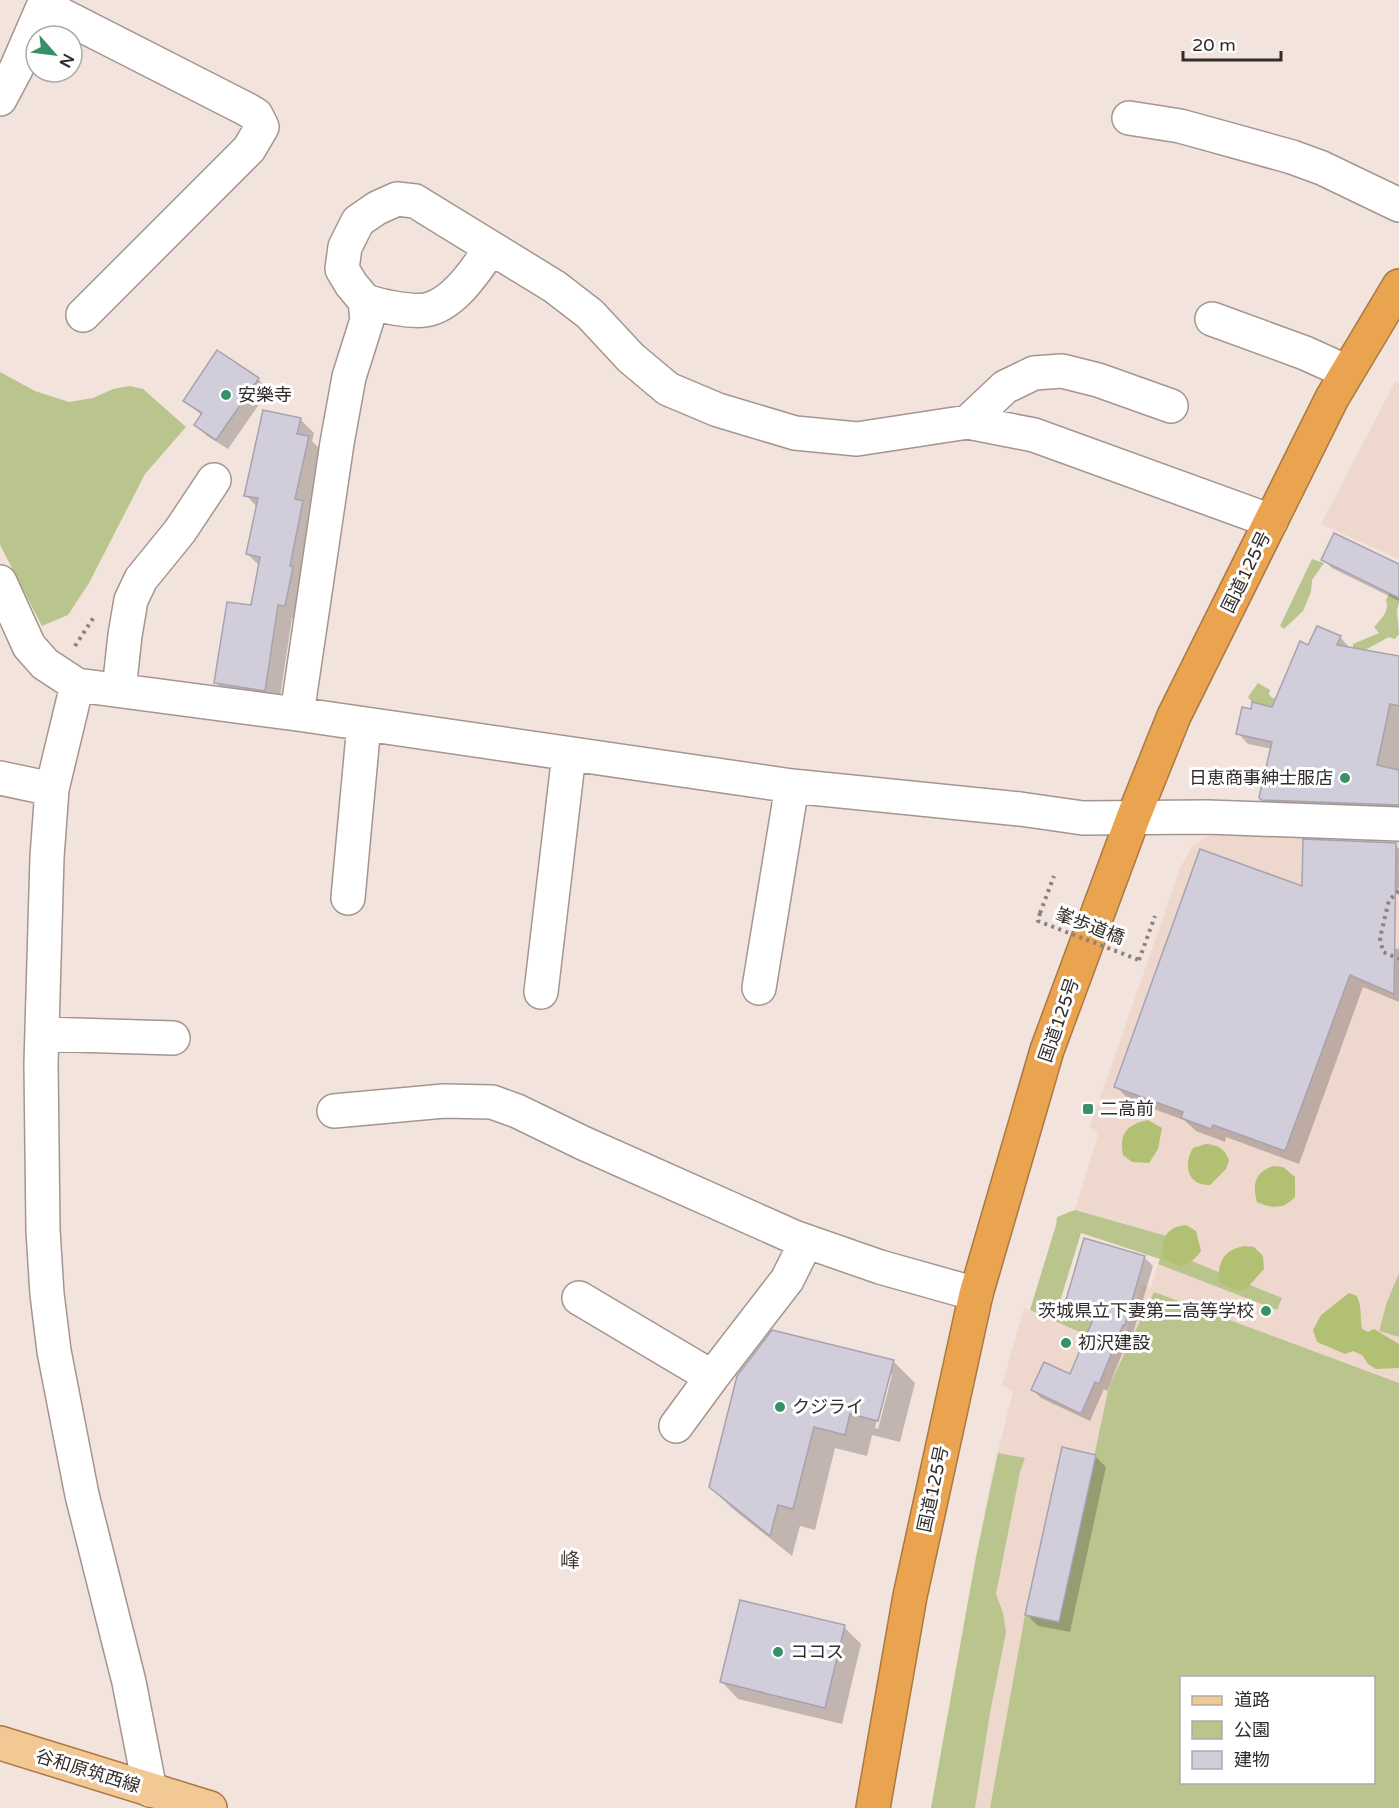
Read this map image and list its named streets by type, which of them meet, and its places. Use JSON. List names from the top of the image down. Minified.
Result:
{"streets":{"highway":["国道125号"],"main road":["谷和原筑西線"],"path":["峯歩道橋"]},"districts":["峰"],"places":{"other":["安樂寺","日恵商事紳士服店","茨城県立下妻第二高等学校","初沢建設","クジライ","ココス"],"transit":["二高前"]},"legend":["道路","公園","建物"],"scale_bar":"20 m","north":"bottom right"}
